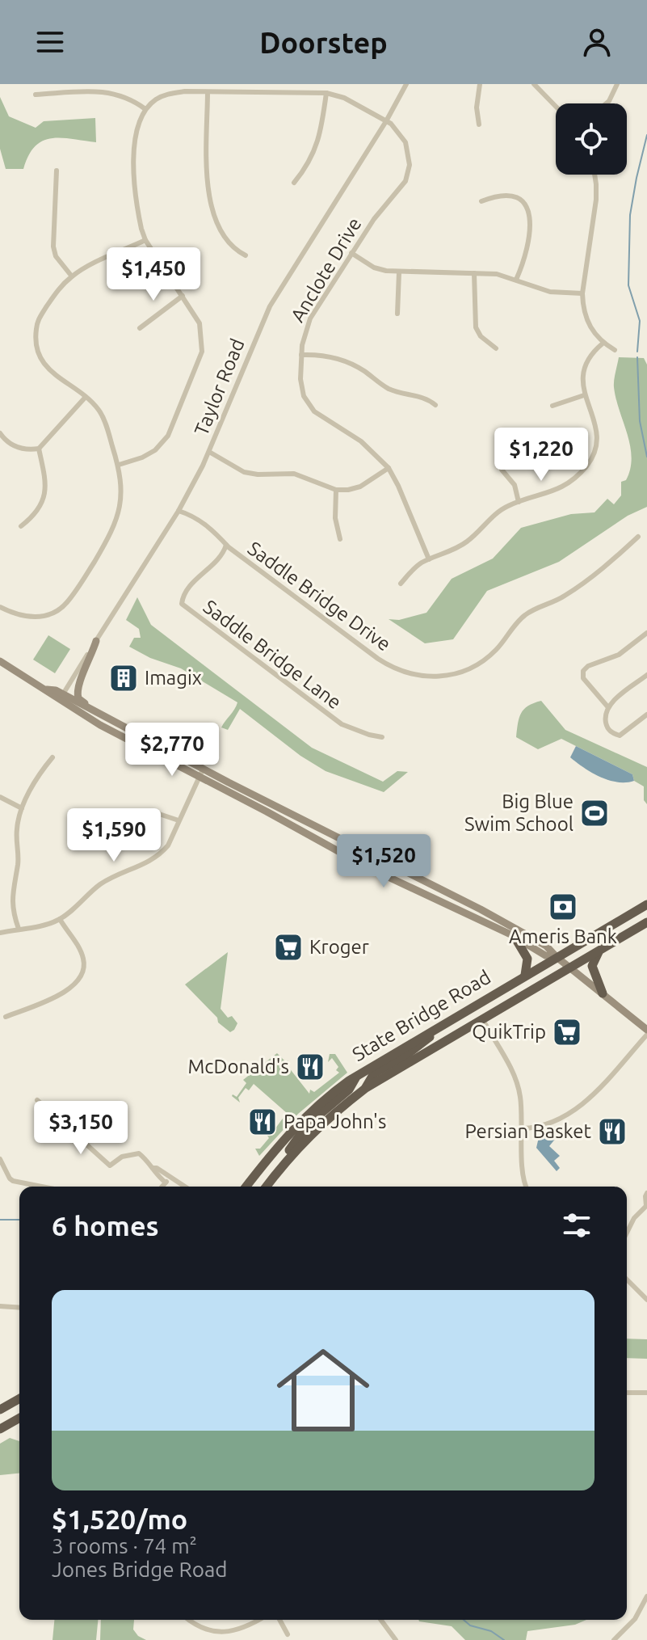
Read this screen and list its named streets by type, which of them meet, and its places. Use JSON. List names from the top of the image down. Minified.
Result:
{"streets":{"highway":["State Bridge Road"],"street":["Anclote Drive","Taylor Road","Saddle Bridge Drive","Saddle Bridge Lane"]},"crossings":[["Anclote Drive","Taylor Road"],["Taylor Road","Saddle Bridge Drive"],["Saddle Bridge Drive","Saddle Bridge Lane"]],"places":{"building":["Imagix"],"sports":["Big Blue Swim School"],"bank":["Ameris Bank"],"supermarket":["Kroger","QuikTrip"],"restaurant":["McDonald's","Papa John's","Persian Basket"]},"page":{"header":"Doorstep","price":["$1,450","$1,220","$2,770","$1,590","$1,520","$3,150"],"heading":"6 homes","list":[{"name":"$1,520/mo","note":"3 rooms · 74 m² · Jones Bridge Road"}]}}
